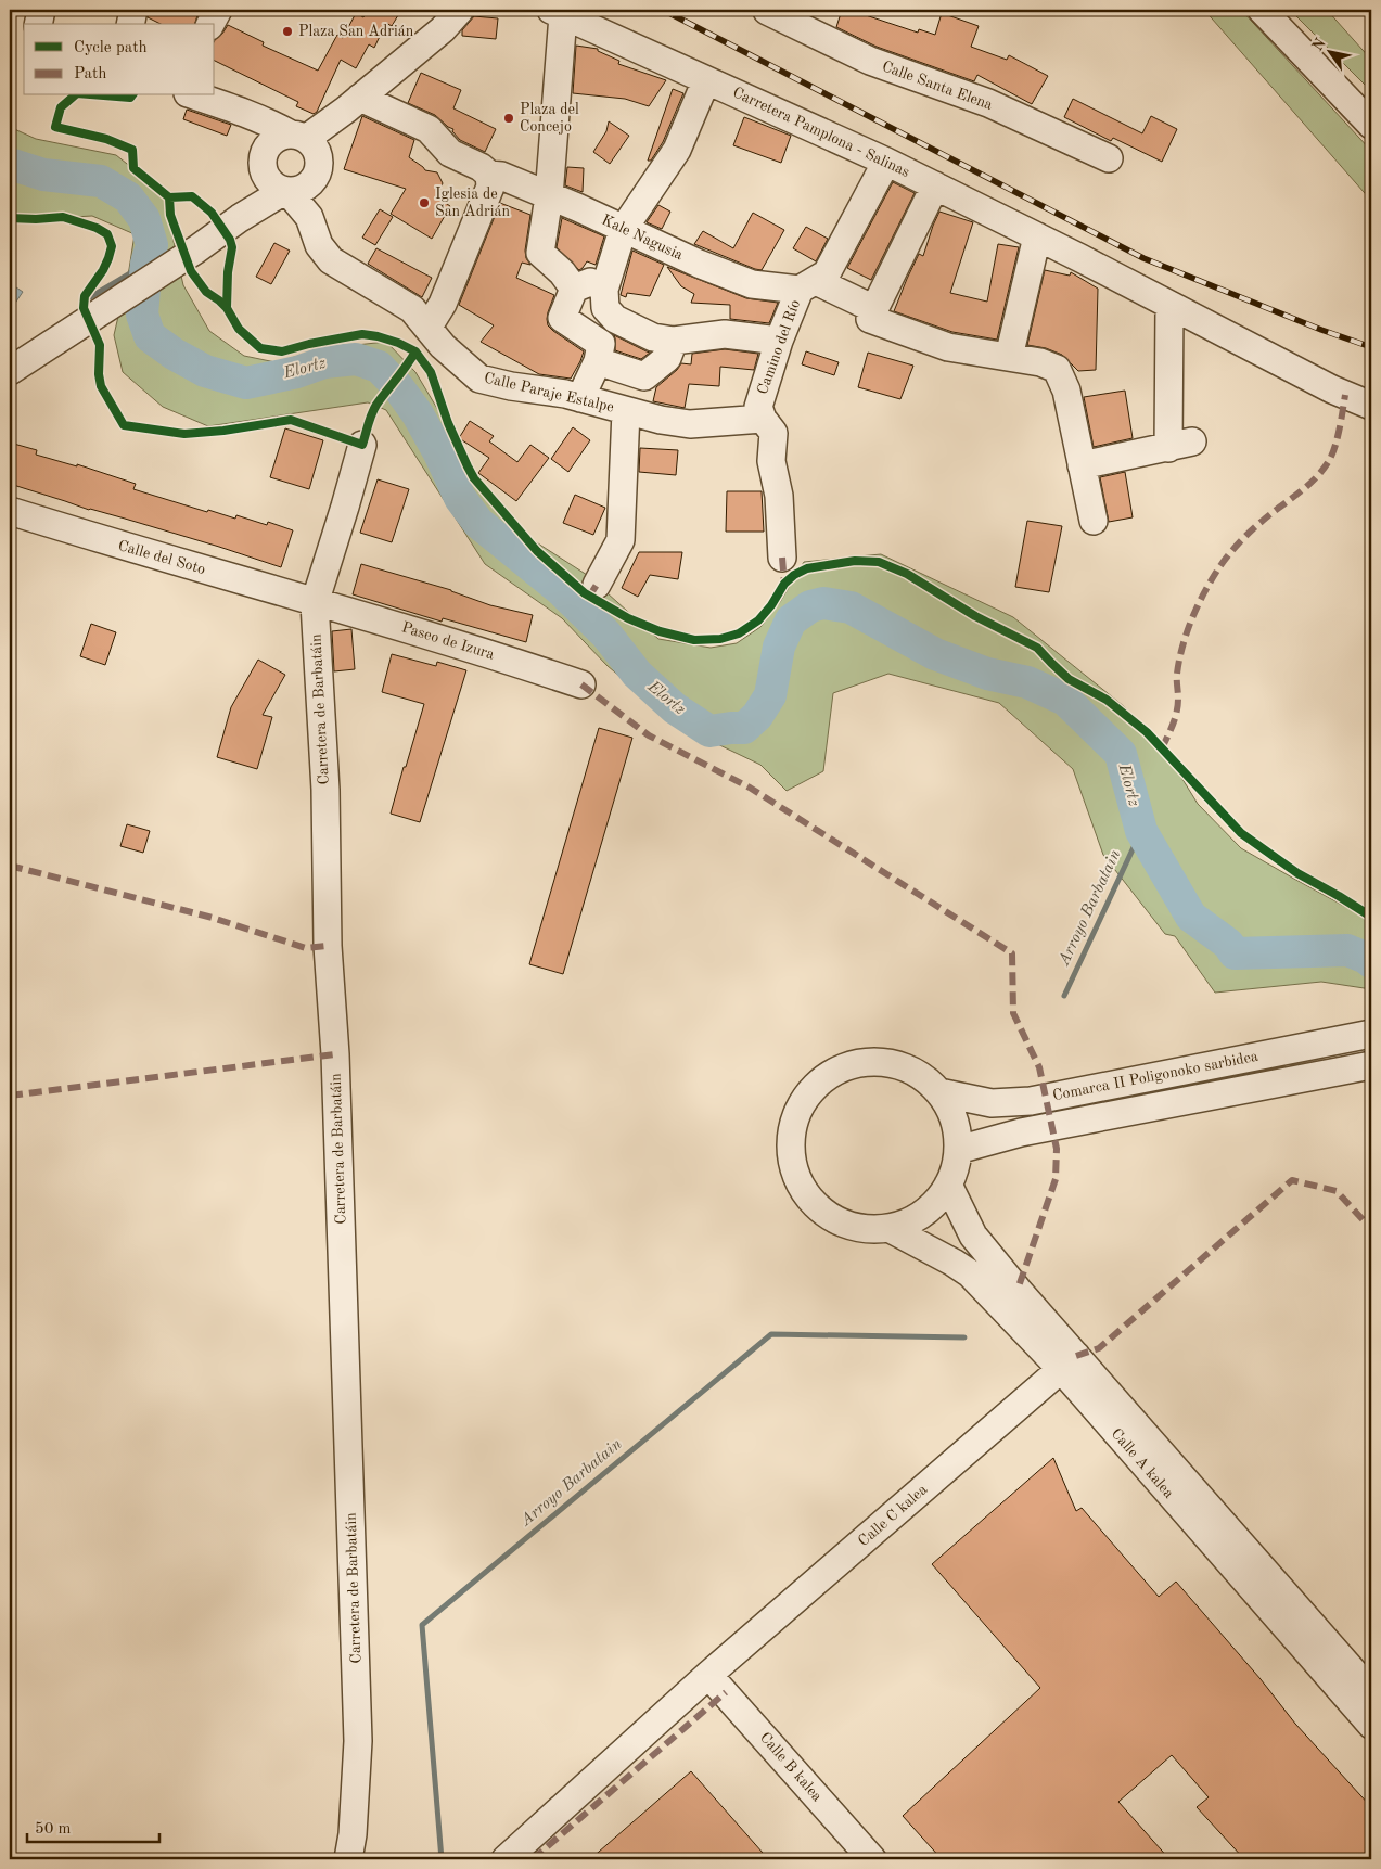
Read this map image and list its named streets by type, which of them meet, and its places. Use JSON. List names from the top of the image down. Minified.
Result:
{"streets":{"street":["Calle Santa Elena","Carretera Pamplona - Salinas","Kale Nagusia","Camino del Río","Calle Paraje Estalpe","Calle del Soto","Paseo de Izura","Carretera de Barbatáin","Comarca II Poligonoko sarbidea","Calle A kalea","Calle C kalea","Calle B kalea"]},"crossings":[["Carretera Pamplona - Salinas","Camino del Río"],["Kale Nagusia","Camino del Río"],["Camino del Río","Calle Paraje Estalpe"],["Calle del Soto","Paseo de Izura"],["Calle del Soto","Carretera de Barbatáin"],["Paseo de Izura","Carretera de Barbatáin"],["Comarca II Poligonoko sarbidea","Calle A kalea"],["Calle A kalea","Calle C kalea"],["Calle C kalea","Calle B kalea"]],"water":["Elortz","Arroyo Barbatain"],"places":["Plaza San Adrián","Plaza del Concejo","Iglesia de San Adrián"],"legend":["Cycle path","Path"],"scale_bar":"50 m","north":"top left"}
